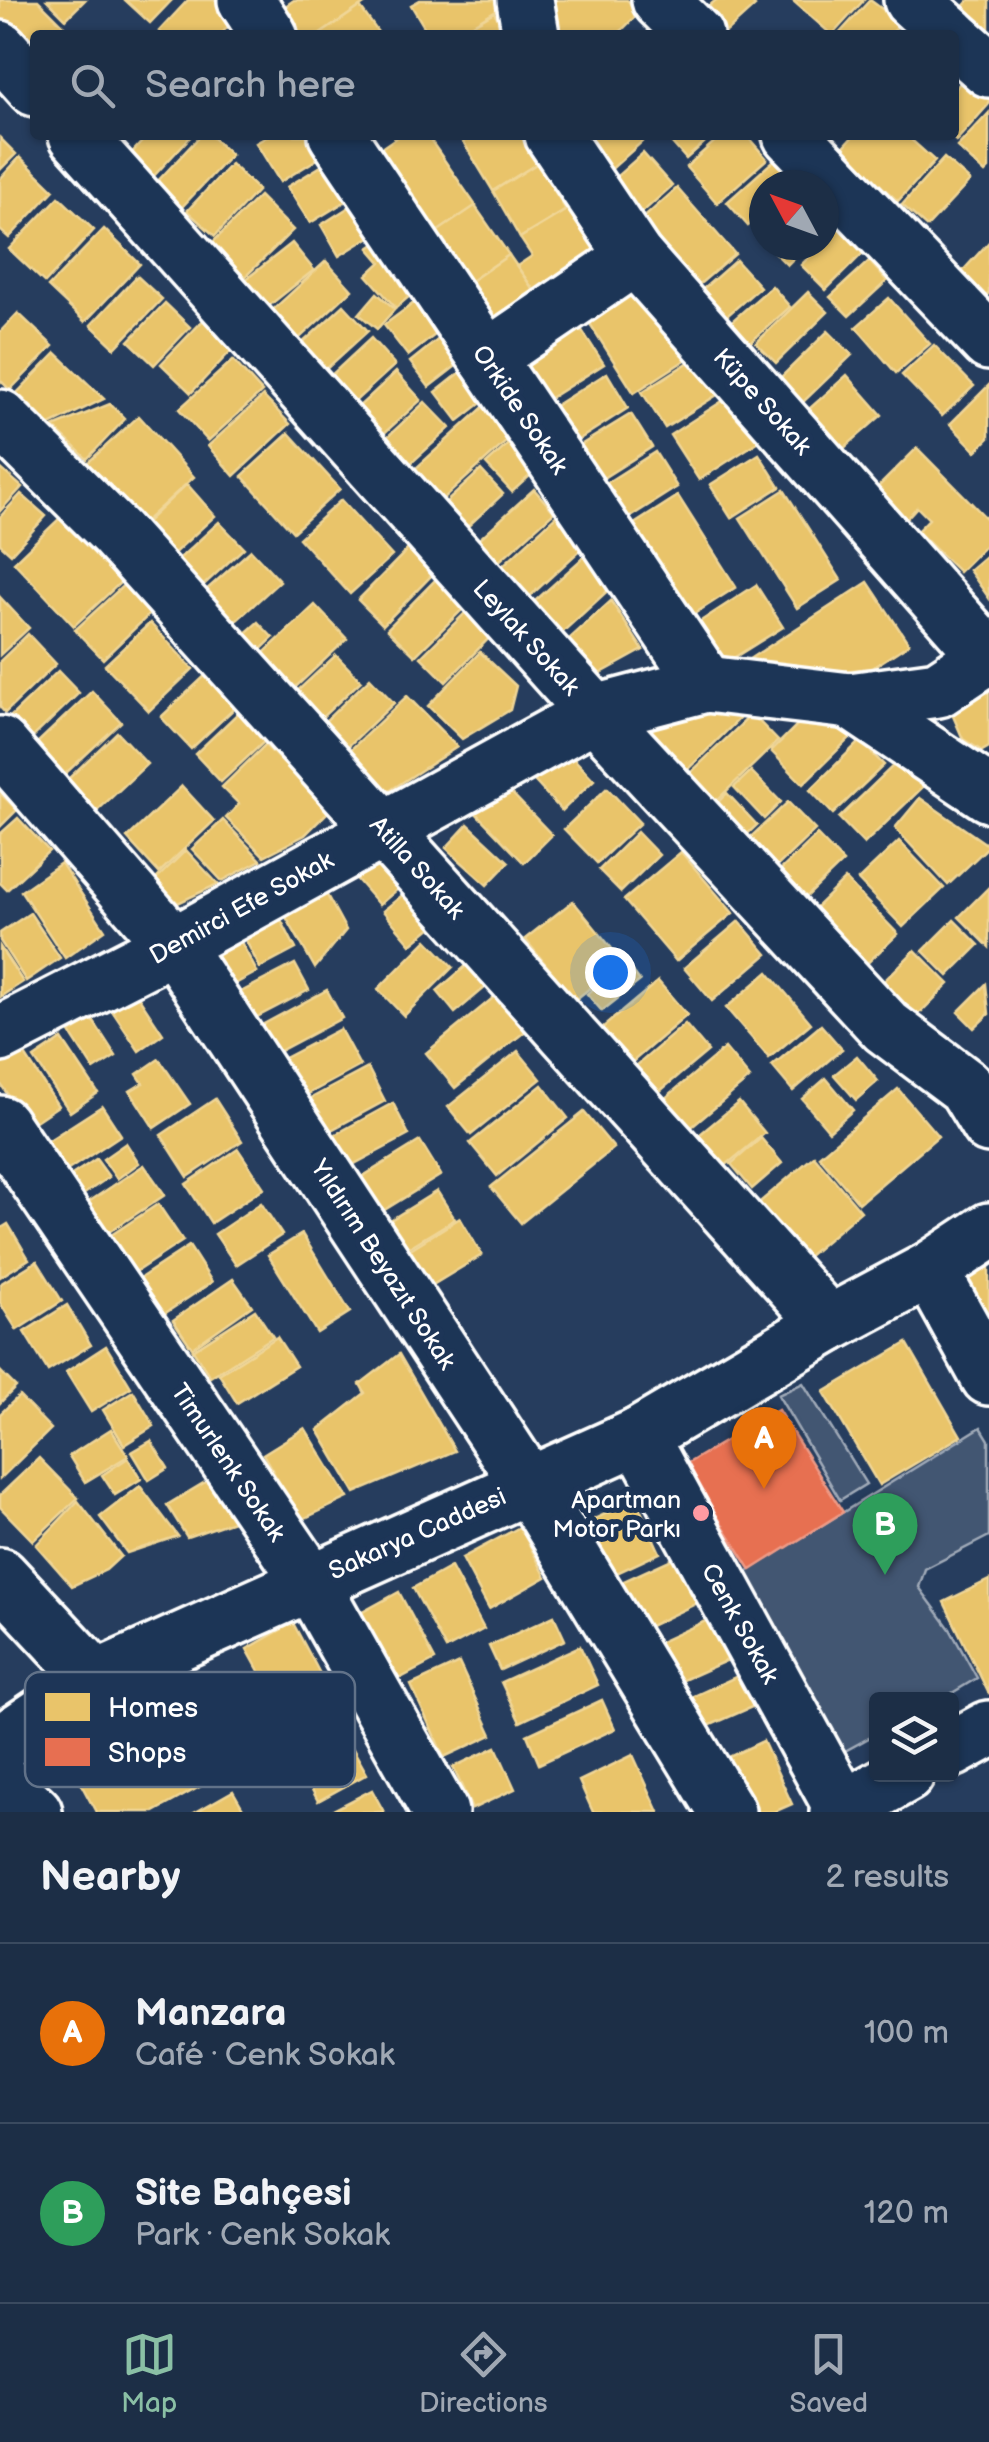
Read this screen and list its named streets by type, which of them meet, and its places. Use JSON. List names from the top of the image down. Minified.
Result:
{"streets":{"street":["Küpe Sokak","Orkide Sokak","Leylak Sokak","Atilla Sokak","Demirci Efe Sokak","Yıldırım Beyazıt Sokak","Timurlenk Sokak","Sakarya Caddesi","Cenk Sokak"]},"crossings":[["Küpe Sokak","Demirci Efe Sokak"],["Orkide Sokak","Demirci Efe Sokak"],["Leylak Sokak","Demirci Efe Sokak"],["Atilla Sokak","Demirci Efe Sokak"],["Atilla Sokak","Sakarya Caddesi"],["Demirci Efe Sokak","Yıldırım Beyazıt Sokak"],["Yıldırım Beyazıt Sokak","Sakarya Caddesi"],["Timurlenk Sokak","Sakarya Caddesi"],["Sakarya Caddesi","Cenk Sokak"]],"places":["Apartman Motor Parkı"],"legend":["Homes","Shops"],"north":"top left","page":{"search":"Search here","pins":["A","B"],"heading":["Nearby","2 results"],"list":[{"mark":"A","name":"Manzara","note":"Café · Cenk Sokak","value":"100 m"},{"mark":"B","name":"Site Bahçesi","note":"Park · Cenk Sokak","value":"120 m"}],"nav":["Map","Directions","Saved"]}}
